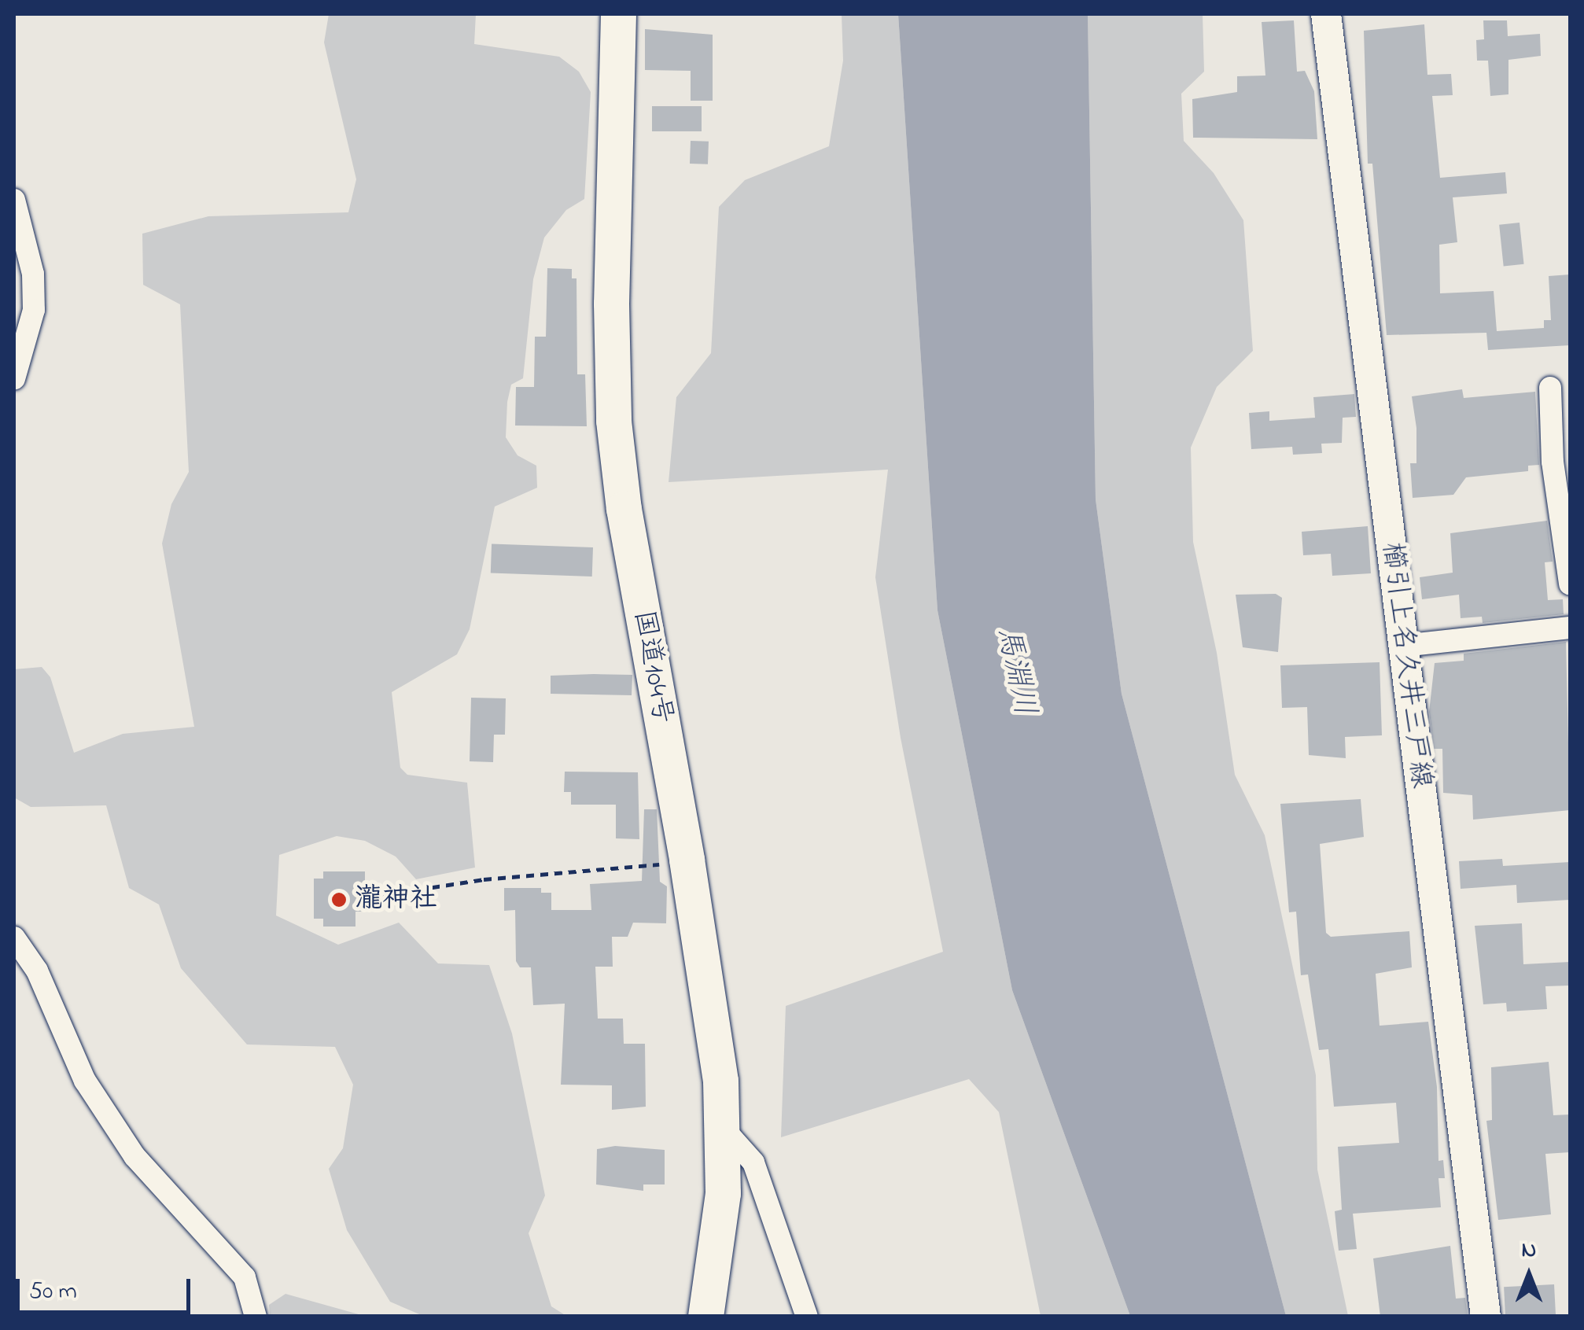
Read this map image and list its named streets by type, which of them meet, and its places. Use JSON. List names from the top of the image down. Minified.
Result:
{"streets":{"highway":["国道104号"],"main road":["櫛引上名久井三戸線"]},"water":["馬淵川"],"places":["瀧神社"],"scale_bar":"50 m","north":"top"}
